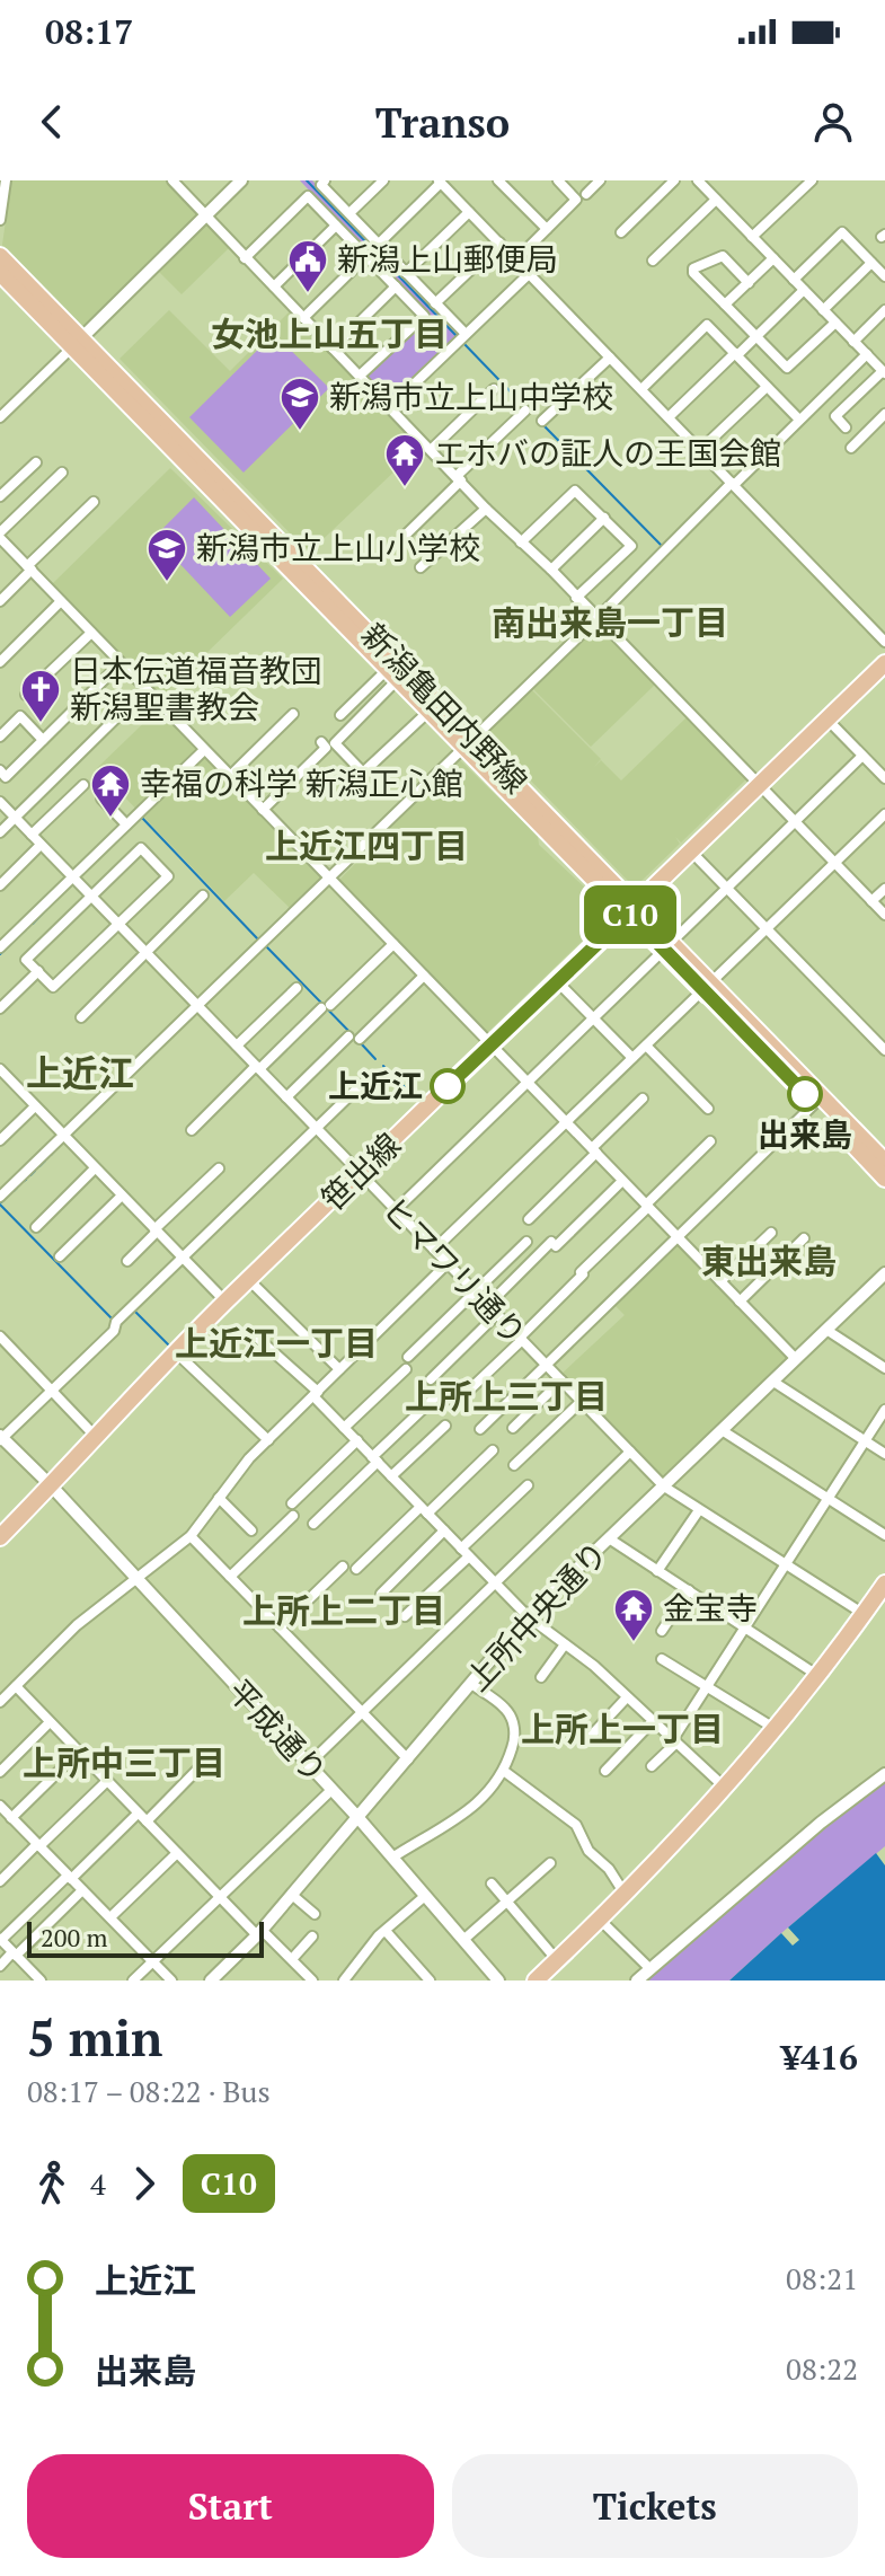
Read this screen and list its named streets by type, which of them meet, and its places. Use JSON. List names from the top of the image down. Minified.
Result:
{"streets":{"main road":["新潟亀田内野線","笹出線"],"street":["ヒマワリ通り","上所中央通り","平成通り"]},"crossings":[["新潟亀田内野線","笹出線"],["笹出線","ヒマワリ通り"],["笹出線","平成通り"],["ヒマワリ通り","上所中央通り"],["上所中央通り","平成通り"]],"districts":["女池上山五丁目","南出来島一丁目","上近江四丁目","上近江","東出来島","上近江一丁目","上所上三丁目","上所上二丁目","上所上一丁目","上所中三丁目"],"places":{"public building":["新潟上山郵便局"],"school or university":["新潟市立上山中学校","新潟市立上山小学校"],"temple":["エホバの証人の王国会館","幸福の科学 新潟正心館","金宝寺"],"church":["日本伝道福音教団 新潟聖書教会"],"other":["上近江","出来島"]},"lines":["bus line C10"],"scale_bar":"200 m","page":{"status":"08:17","header":"Transo","on_map":"C10","scale":"200 m","heading":["5 min","08:17 – 08:22 · Bus","¥416"],"legs":["4","C10"],"list":[{"name":"上近江","value":"08:21"},{"name":"出来島","value":"08:22"}],"buttons":["Start","Tickets"]}}
